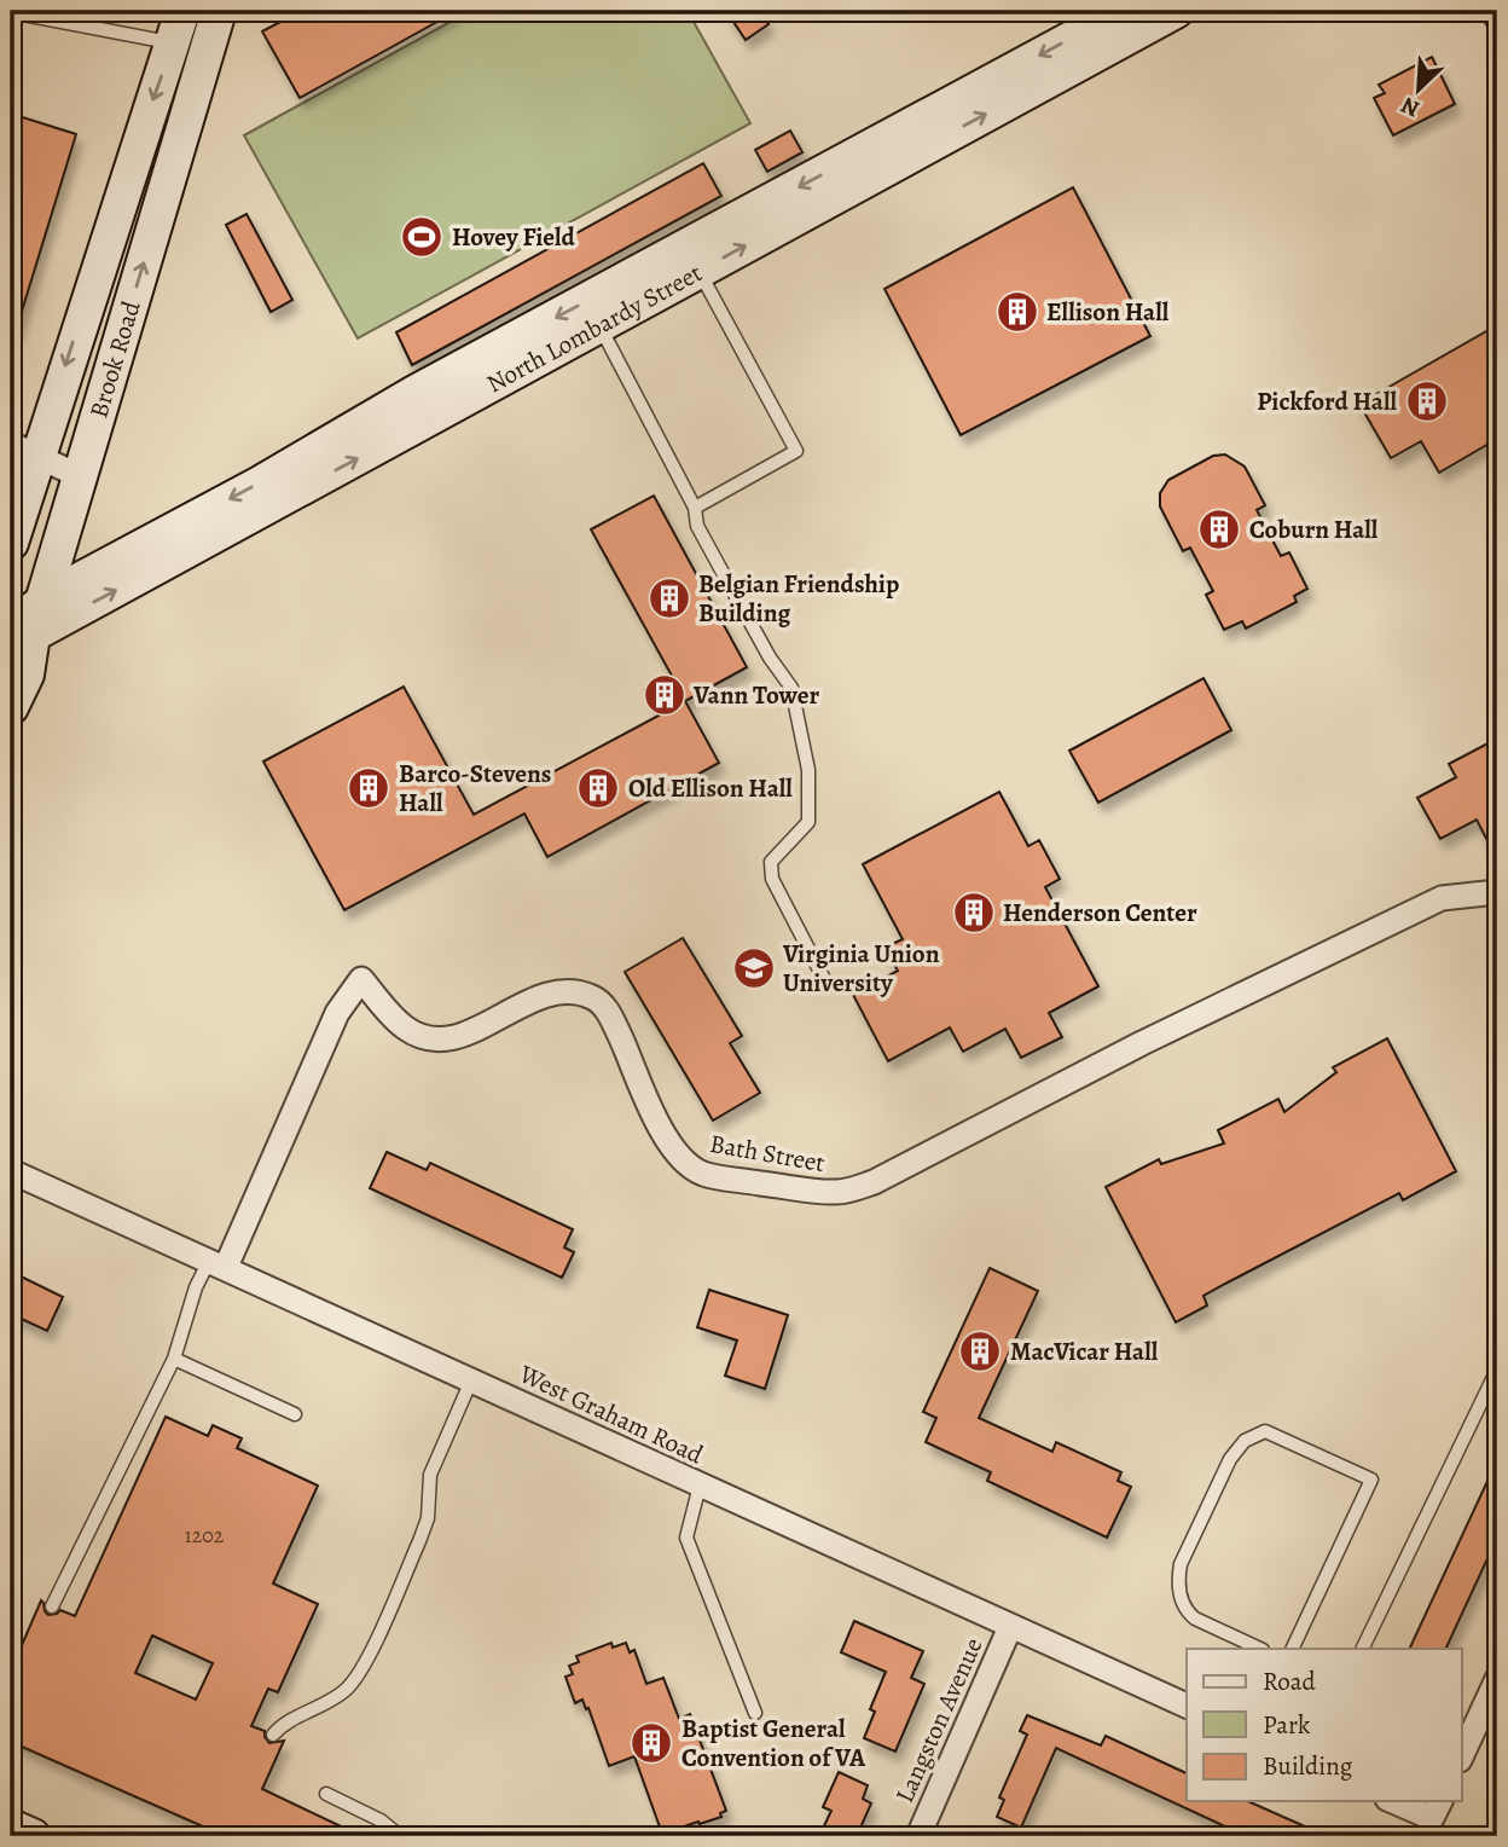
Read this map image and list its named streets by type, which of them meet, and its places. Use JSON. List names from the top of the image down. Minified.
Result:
{"streets":{"main road":["North Lombardy Street","Brook Road"],"street":["Bath Street","West Graham Road","Langston Avenue"]},"crossings":[["North Lombardy Street","Brook Road"],["Bath Street","West Graham Road"],["West Graham Road","Langston Avenue"]],"places":{"sports":["Hovey Field"],"building":["Ellison Hall","Pickford Hall","Coburn Hall","Belgian Friendship Building","Vann Tower","Barco-Stevens Hall","Old Ellison Hall","Henderson Center","MacVicar Hall","Baptist General Convention of VA"],"school or university":["Virginia Union University"]},"house_numbers":["1202"],"legend":["Road","Park","Building"],"north":"bottom left"}
